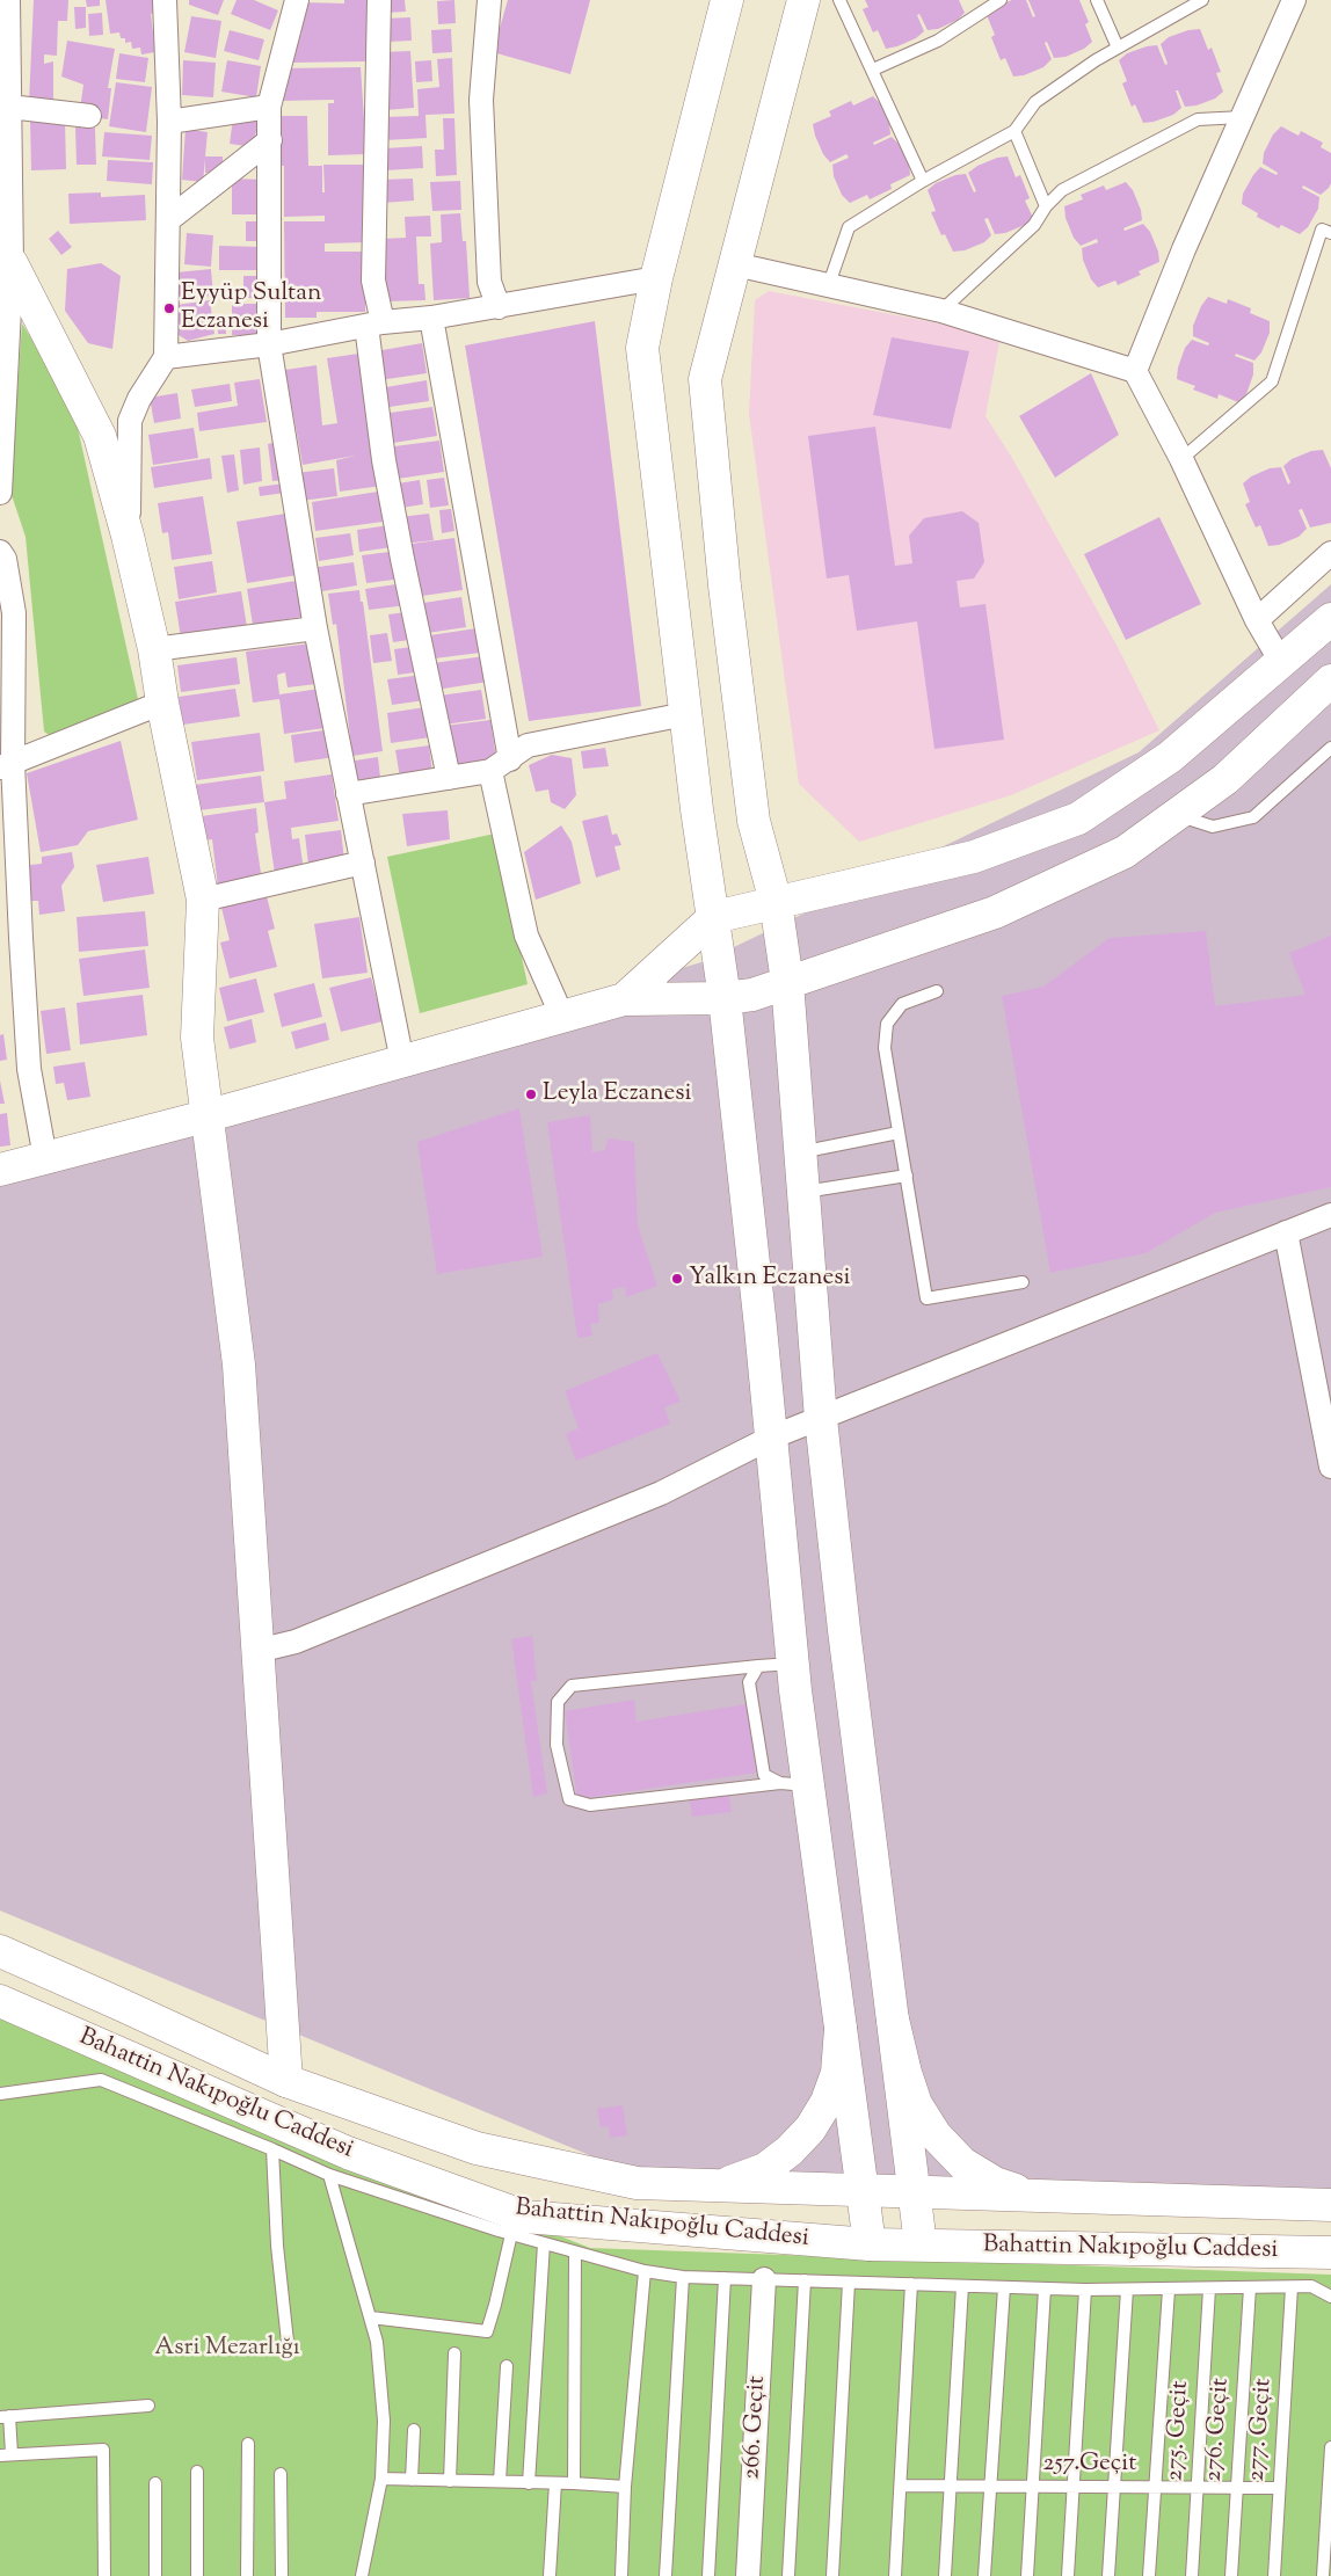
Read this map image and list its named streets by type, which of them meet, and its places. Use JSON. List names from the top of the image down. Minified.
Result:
{"streets":{"main road":["Bahattin Nakıpoğlu Caddesi"],"street":["266. Geçit"],"lane":["276. Geçit","277. Geçit","275. Geçit","257.Geçit"]},"crossings":[["276. Geçit","257.Geçit"],["277. Geçit","257.Geçit"],["275. Geçit","257.Geçit"]],"parks":["Asri Mezarlığı"],"places":["Eyyüp Sultan Eczanesi","Leyla Eczanesi","Yalkın Eczanesi"]}
